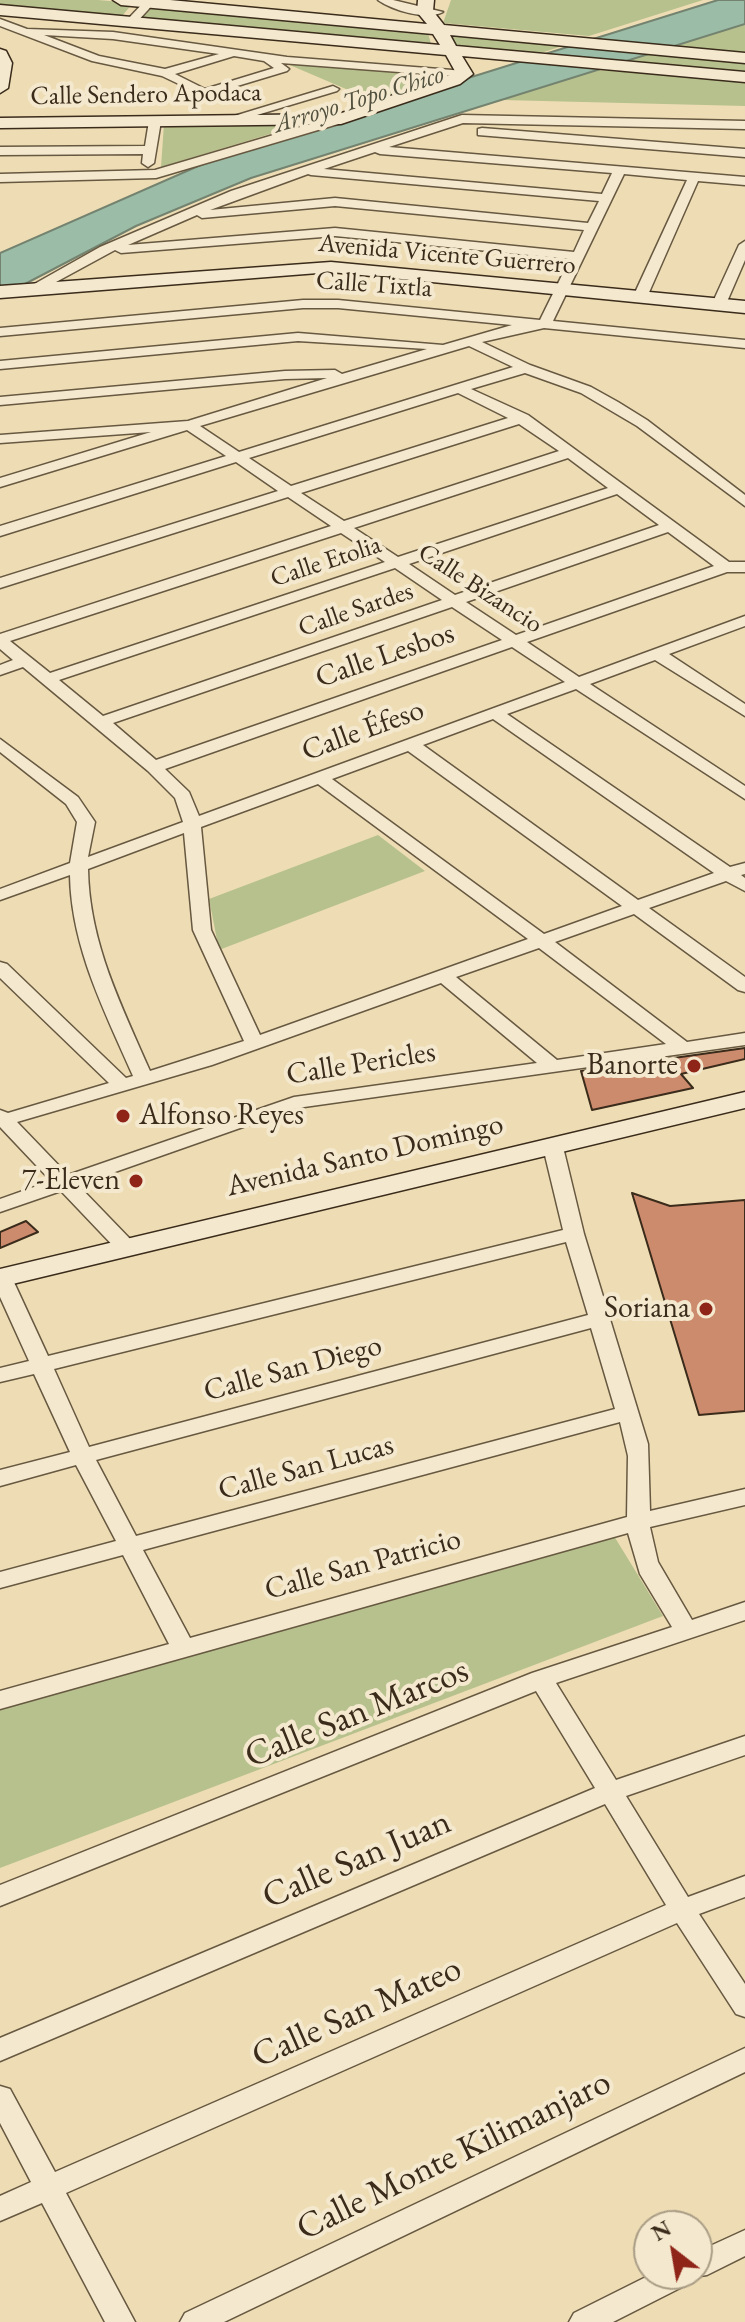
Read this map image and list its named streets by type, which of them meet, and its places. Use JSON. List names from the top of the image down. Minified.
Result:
{"streets":{"street":["Calle Sendero Apodaca","Avenida Vicente Guerrero","Calle Tixtla","Calle Etolia","Calle Bizancio","Calle Sardes","Calle Lesbos","Calle Éfeso","Calle Pericles","Avenida Santo Domingo","Calle San Diego","Calle San Lucas","Calle San Patricio","Calle San Marcos","Calle San Juan","Calle San Mateo","Calle Monte Kilimanjaro"]},"crossings":[["Calle Etolia","Calle Bizancio"],["Calle Bizancio","Calle Sardes"],["Calle Bizancio","Calle Lesbos"],["Calle Bizancio","Calle Éfeso"]],"water":["Arroyo Topo Chico"],"places":["Banorte","Alfonso Reyes","7-Eleven","Soriana"],"north":"top left"}
